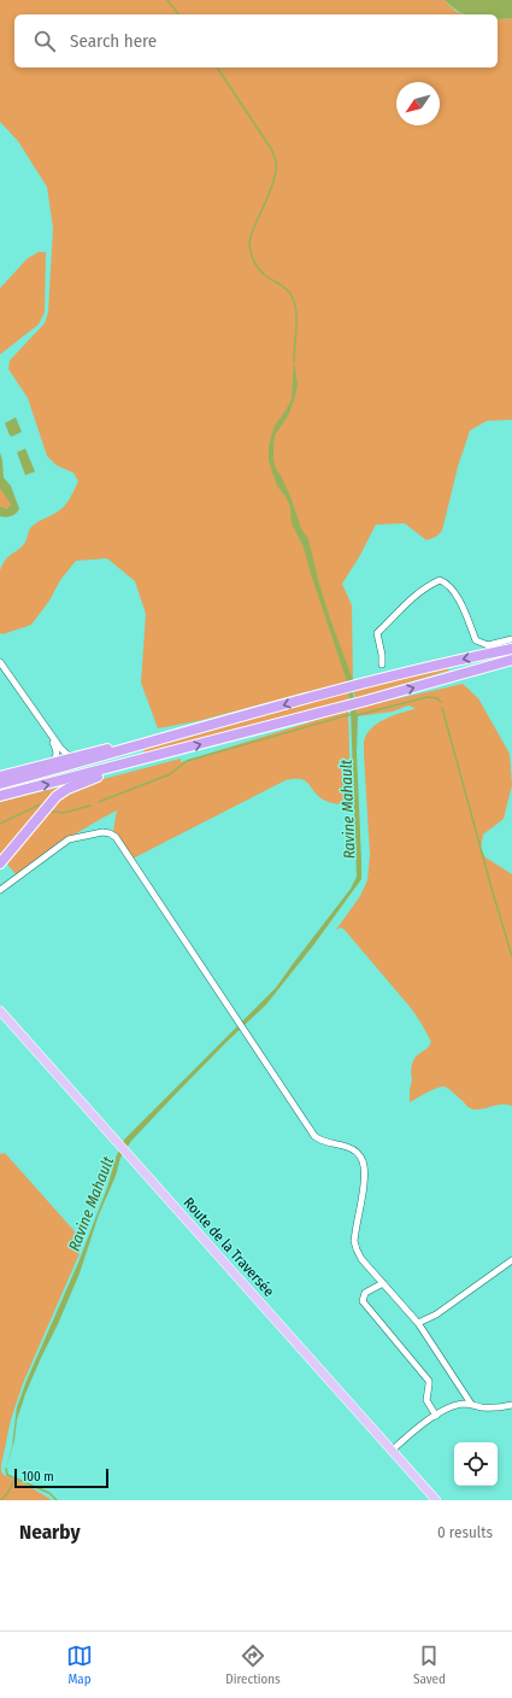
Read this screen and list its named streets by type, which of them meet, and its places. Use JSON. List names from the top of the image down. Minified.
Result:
{"streets":{"main road":["Route de la Traversée"]},"water":["Ravine Mahault"],"scale_bar":"100 m","north":"bottom left","page":{"search":"Search here","scale":"100 m","heading":["Nearby","0 results"],"nav":["Map","Directions","Saved"]}}
